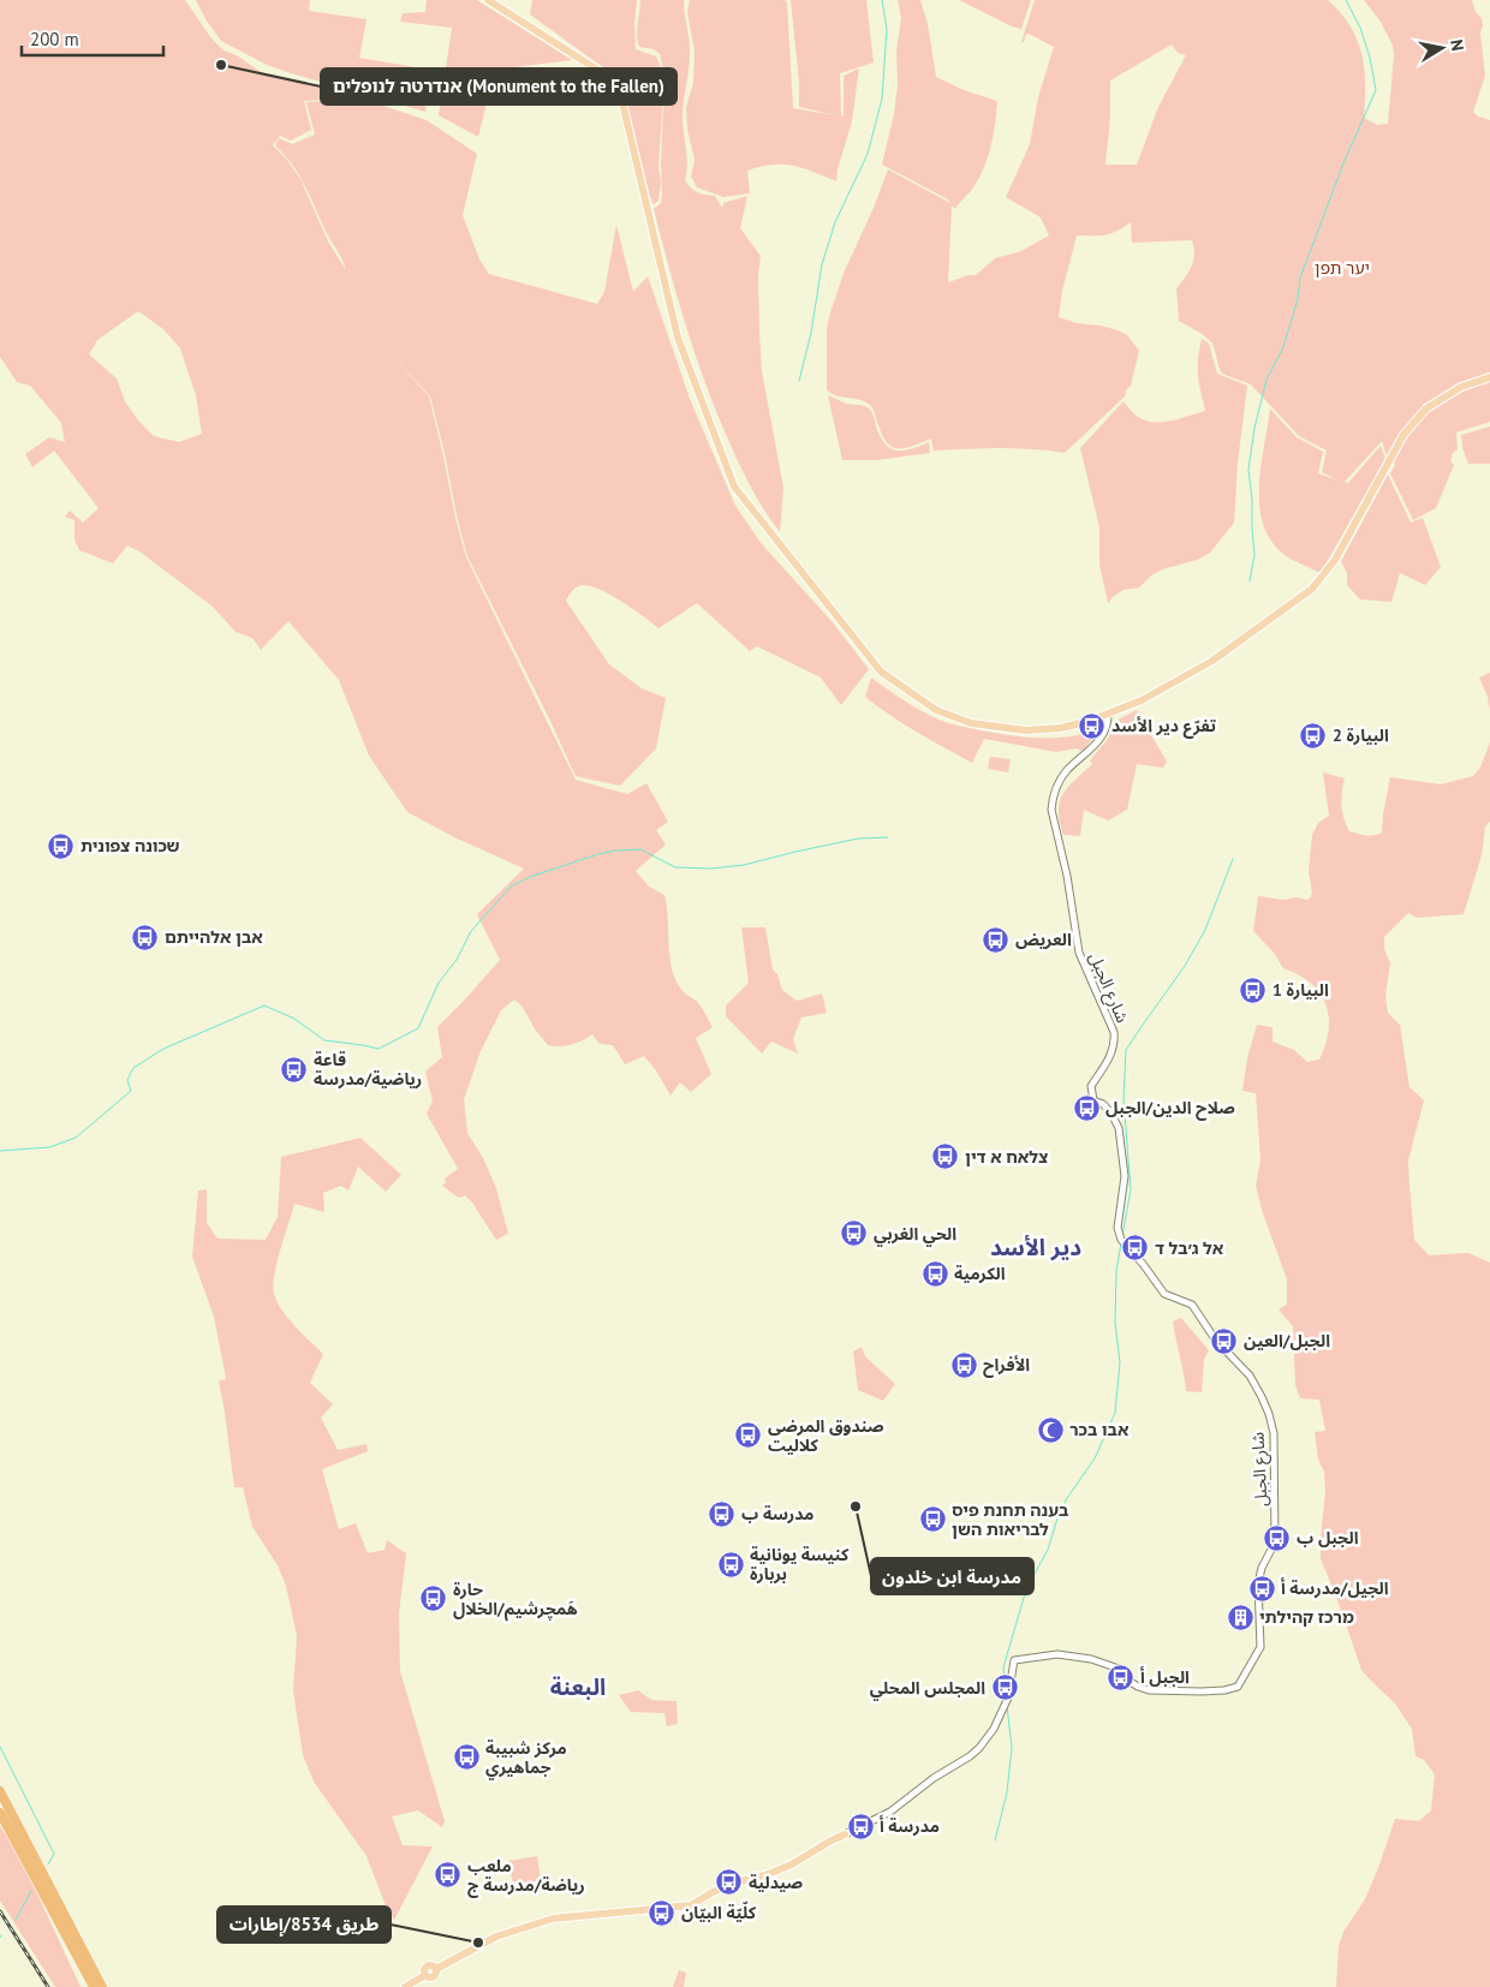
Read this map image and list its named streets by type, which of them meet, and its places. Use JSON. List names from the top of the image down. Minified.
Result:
{"streets":{"street":["شارع الجبل"]},"districts":["دير الأسد","البعنة"],"parks":["יער תפן"],"places":{"other":["אנדרטה לנופלים (Monument to the Fallen)","مدرسة ابن خلدون","طريق 8534/إطارات"],"bus stop":["تفرّع دير الأسد","البيارة 2","שכונה צפונית","אבן אלהייתם","العريض","البيارة 1","قاعة رياضية/مدرسة","صلاح الدين/الجبل","צלאח א דין","الحي الغربي","אל ג׳בל ד","الكرمية","الجبل/العين","الأفراح","صندوق المرضى كلاليت","مدرسة ب","בענה תחנת פיס לבריאות השן","الجبل ب","كنيسة يونانية بربارة","الجيل/مدرسة أ","حارة هَمچرشيم/الخلال","الجبل أ","المجلس المحلي","مركز شبيبة جماهيري","مدرسة أ","ملعب رياضة/مدرسة ج","صيدلية","كلّيّة البيّان"],"mosque":["אבו בכר"],"building":["מרכז קהילתי"]},"scale_bar":"200 m","north":"right"}
